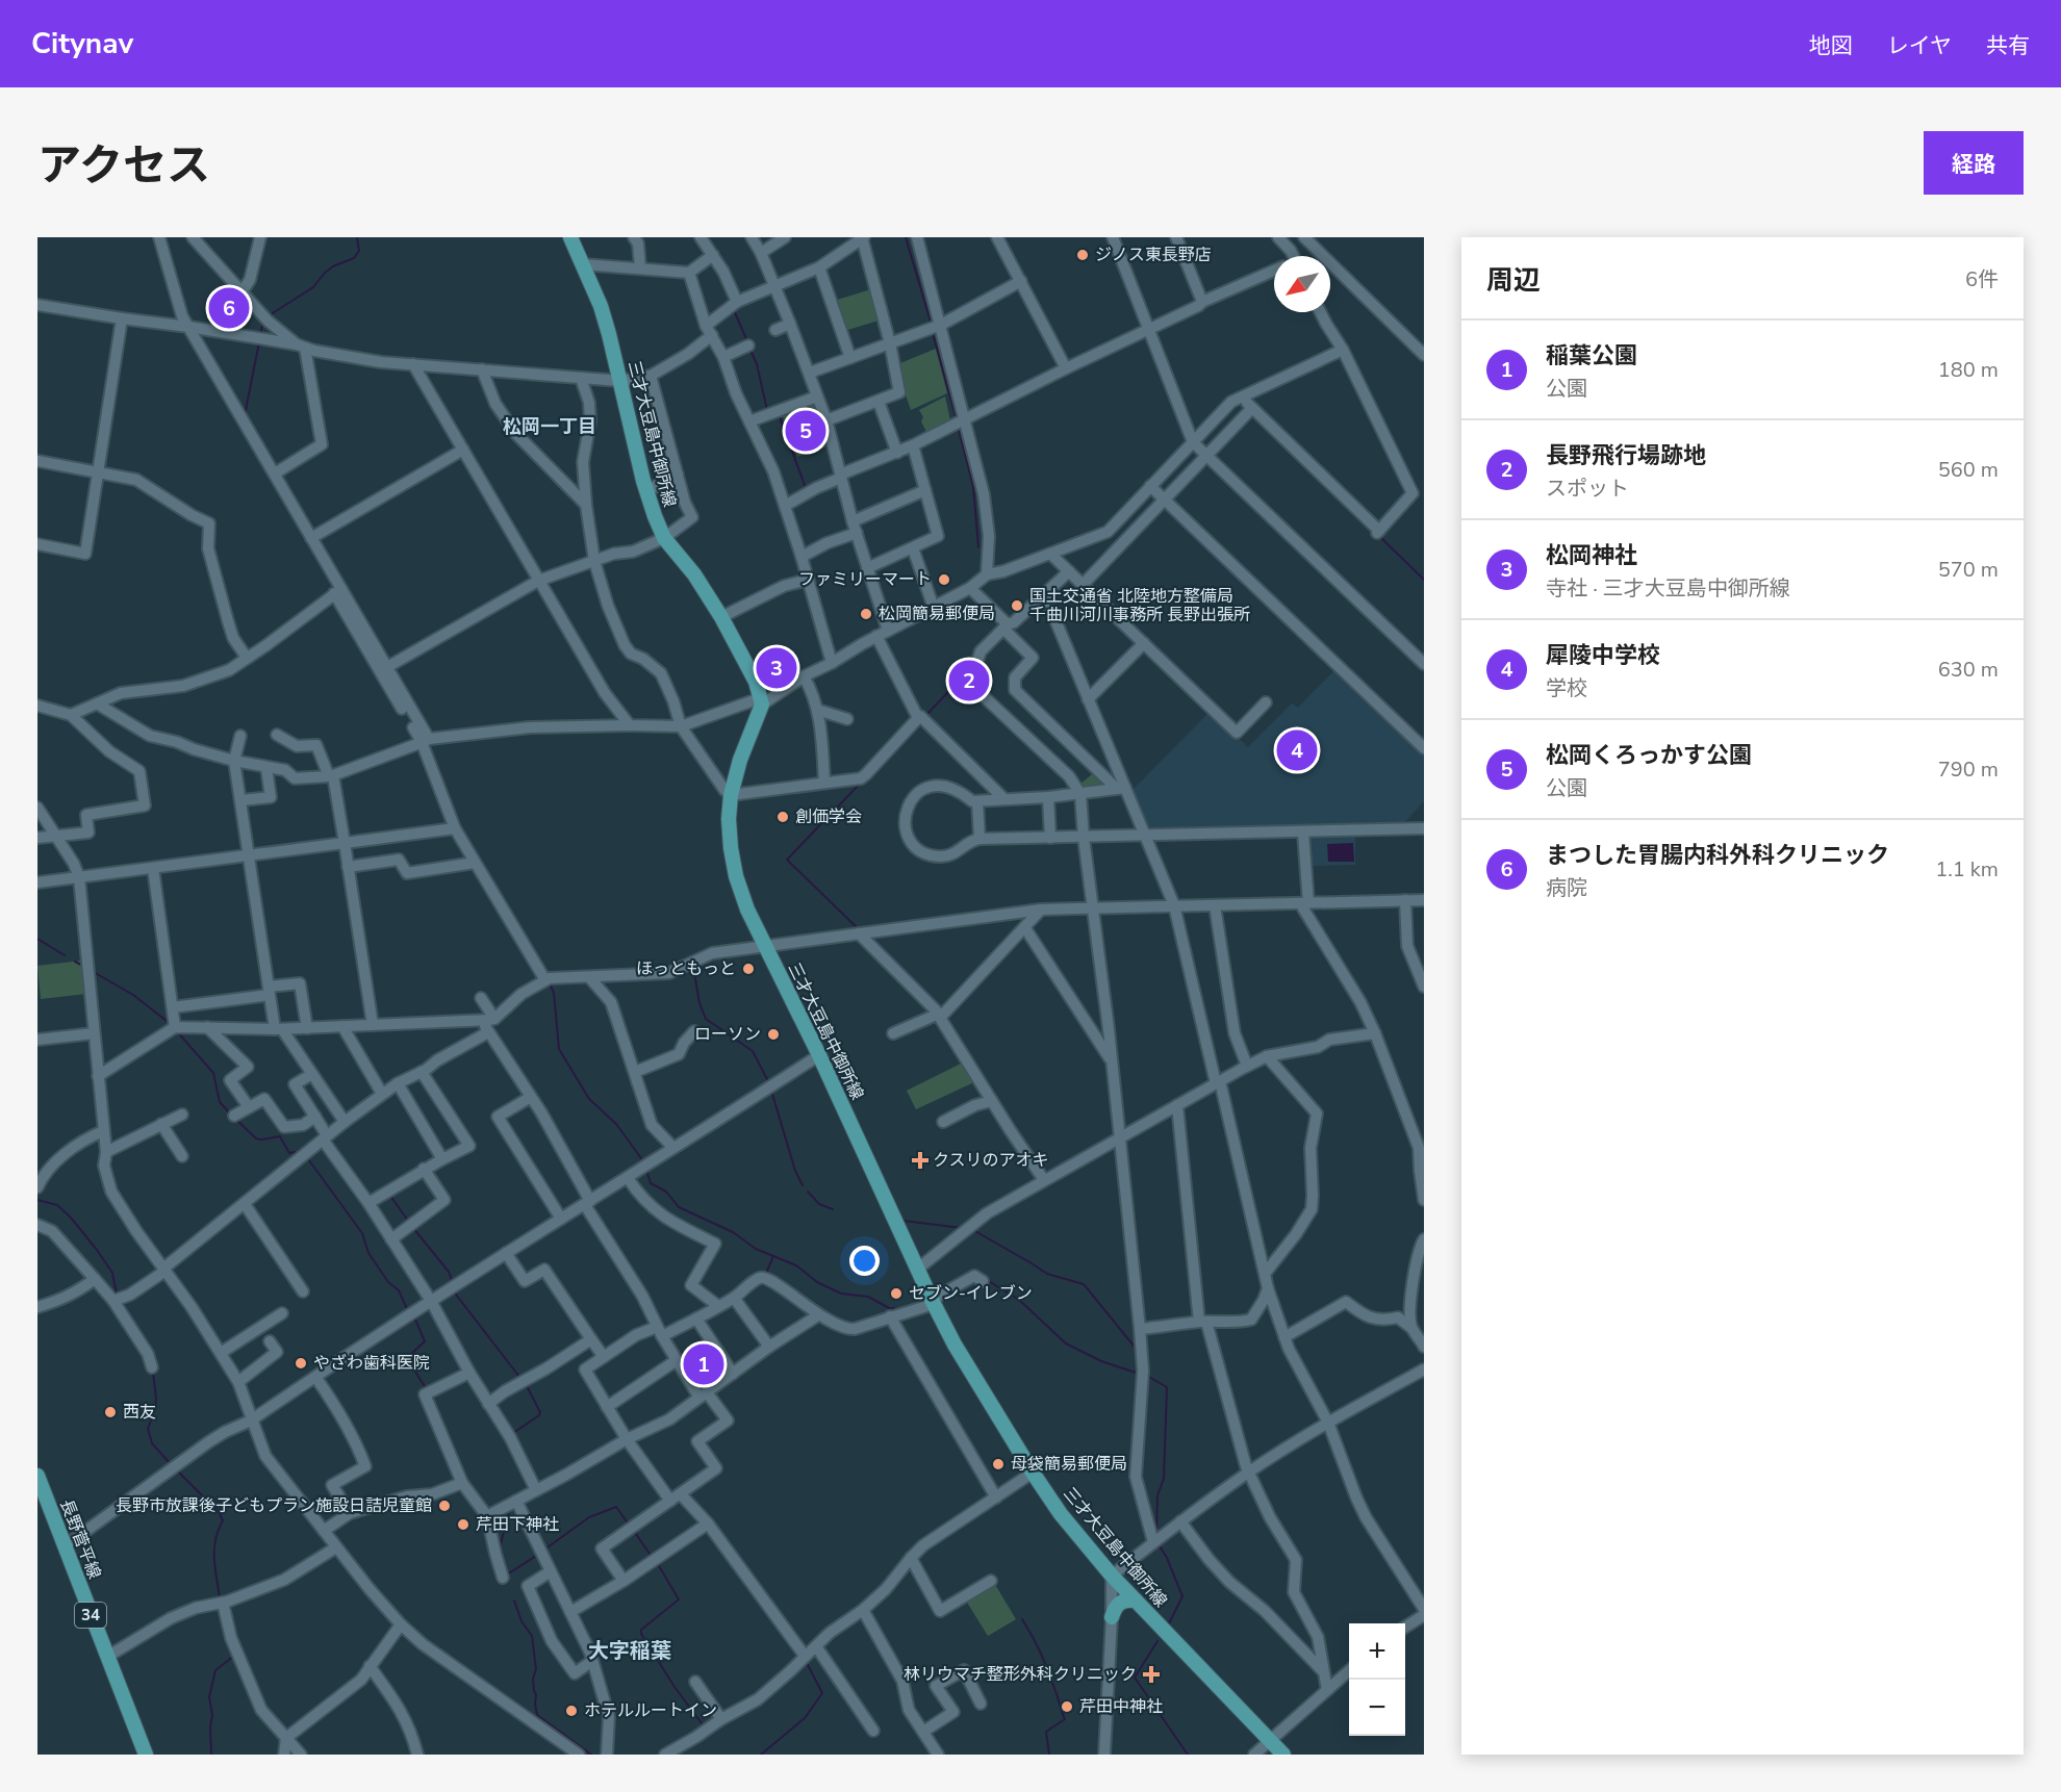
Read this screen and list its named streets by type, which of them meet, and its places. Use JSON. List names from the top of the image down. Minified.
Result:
{"streets":{"main road":["三才大豆島中御所線","長野菅平線","34"]},"districts":["松岡一丁目","大字稲葉"],"places":{"other":["ジノス東長野店","ファミリーマート","国土交通省 北陸地方整備局 千曲川河川事務所 長野出張所","松岡簡易郵便局","創価学会","ほっともっと","ローソン","セブン-イレブン","やざわ歯科医院","西友","母袋簡易郵便局","長野市放課後子どもプラン施設日詰児童館","芹田下神社","芹田中神社","ホテルルートイン"],"health":["クスリのアオキ","林リウマチ整形外科クリニック"]},"north":"bottom left","page":{"header":"Citynav","nav":["地図","レイヤ","共有"],"title":"アクセス","buttons":"経路","heading":["周辺","6件"],"pins":["6","5","3","2","4","1"],"list":[{"mark":"1","name":"稲葉公園","note":"公園","value":"180 m"},{"mark":"2","name":"長野飛行場跡地","note":"スポット","value":"560 m"},{"mark":"3","name":"松岡神社","note":"寺社 · 三才大豆島中御所線","value":"570 m"},{"mark":"4","name":"犀陵中学校","note":"学校","value":"630 m"},{"mark":"5","name":"松岡くろっかす公園","note":"公園","value":"790 m"},{"mark":"6","name":"まつした胃腸内科外科クリニック","note":"病院","value":"1.1 km"}],"map_buttons":["+","−"]}}
